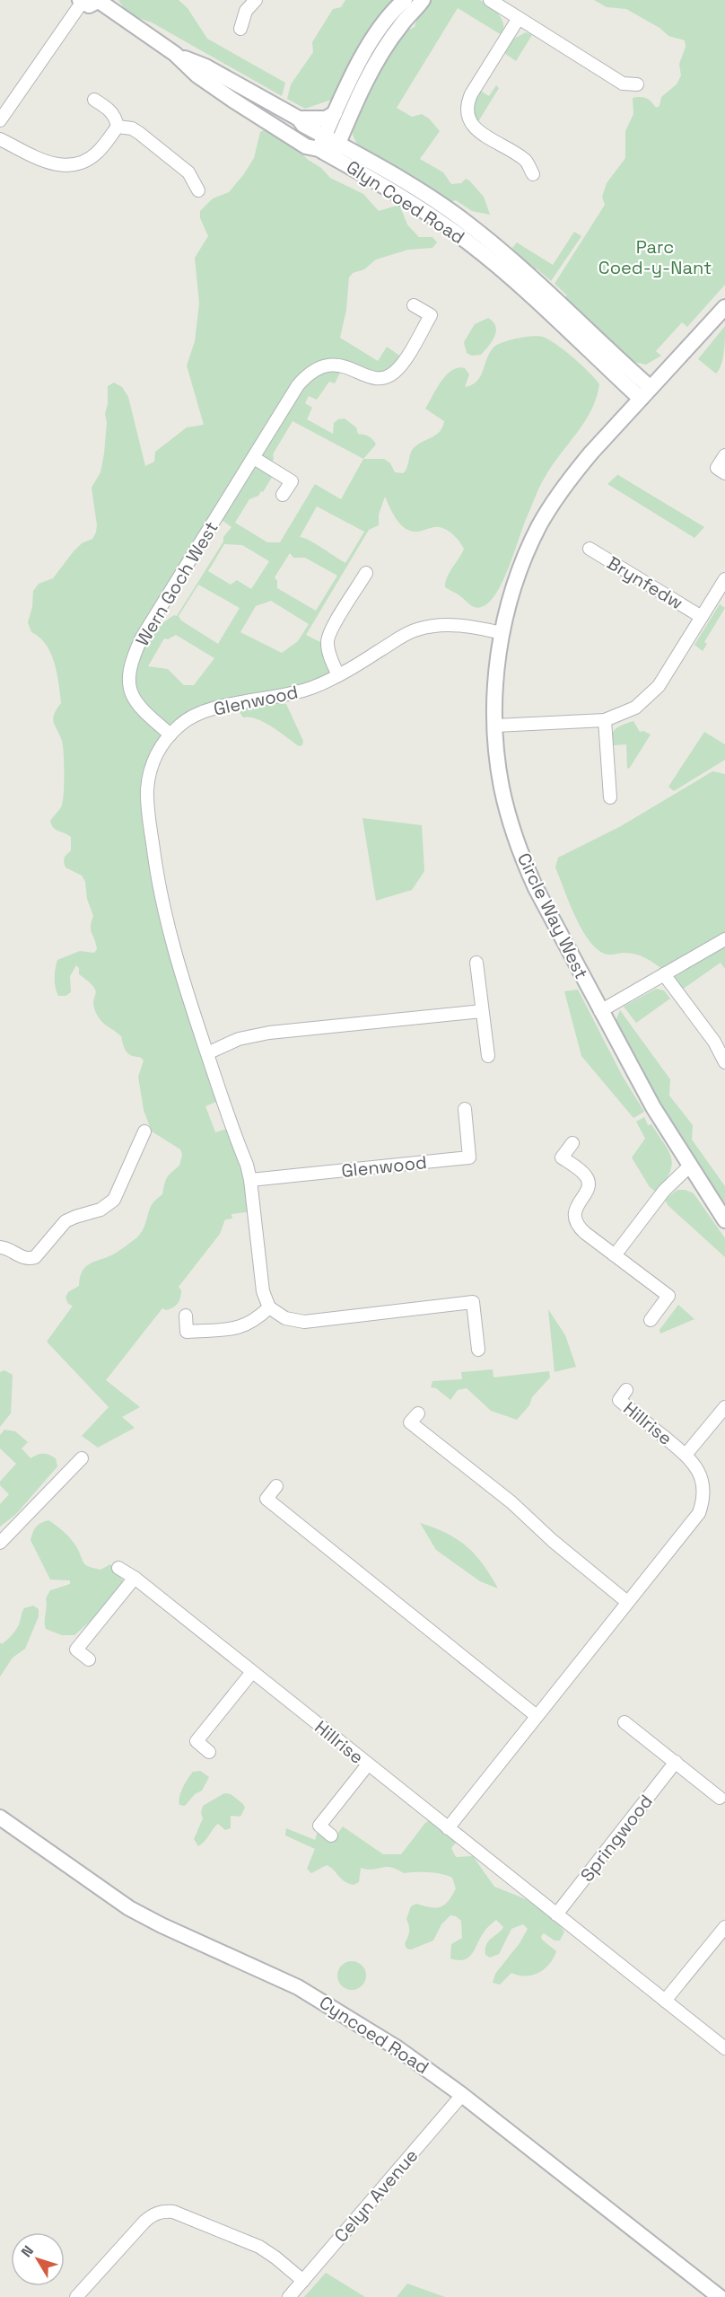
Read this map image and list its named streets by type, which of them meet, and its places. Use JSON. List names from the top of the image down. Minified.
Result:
{"streets":{"street":["Glyn Coed Road","Brynfedw","Wern Goch West","Glenwood","Circle Way West","Hillrise","Springwood","Cyncoed Road","Celyn Avenue"]},"crossings":[["Glyn Coed Road","Circle Way West"],["Brynfedw","Circle Way West"],["Wern Goch West","Glenwood"],["Glenwood","Circle Way West"],["Cyncoed Road","Celyn Avenue"]],"parks":["Parc Coed-y-Nant"],"north":"top left"}
